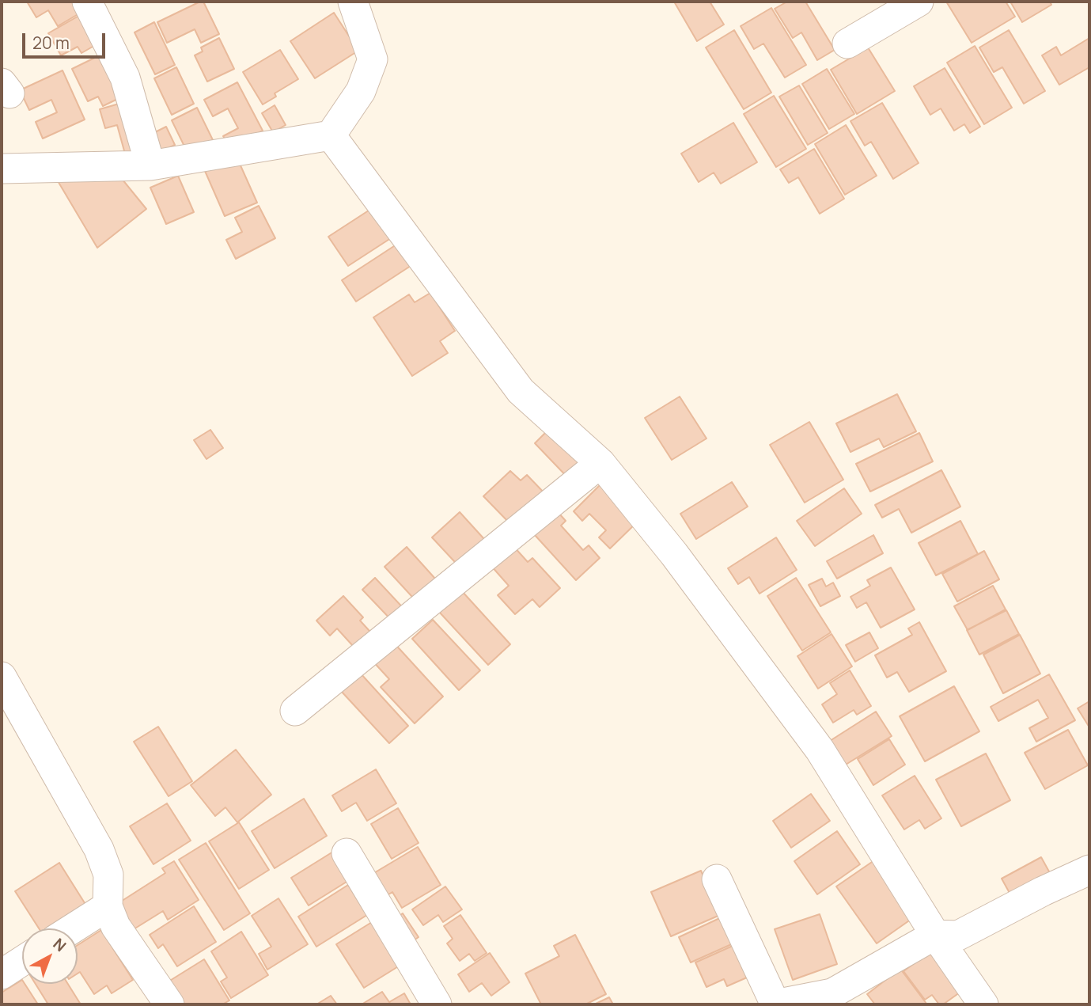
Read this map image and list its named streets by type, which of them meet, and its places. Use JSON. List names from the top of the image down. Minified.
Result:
{"scale_bar":"20 m","north":"top right"}
